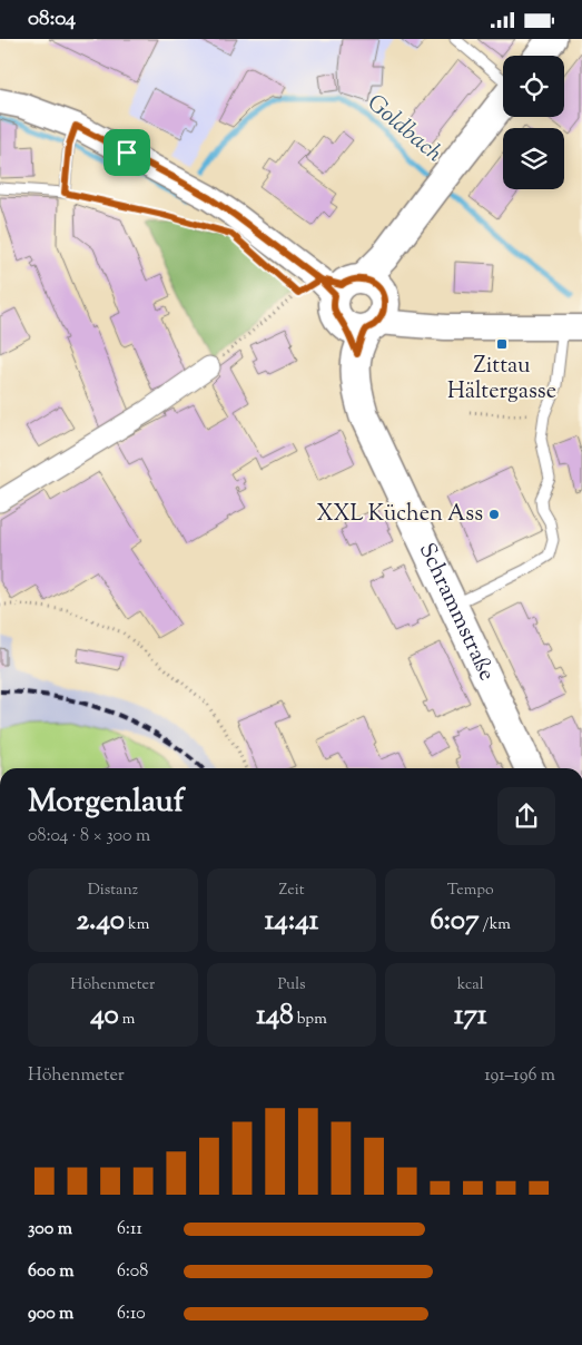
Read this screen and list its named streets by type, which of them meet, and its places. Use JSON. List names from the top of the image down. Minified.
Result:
{"streets":{"main road":["Schrammstraße"]},"water":["Goldbach"],"places":{"transit":["Zittau Hältergasse"],"other":["XXL Küchen Ass"]},"page":{"status":"08:04","heading":["Morgenlauf","08:04 · 8 × 300 m"],"stats":[["Distanz","2.40 km"],["Zeit","14:41"],["Tempo","6:07 /km"],["Höhenmeter","40 m"],["Puls","148 bpm"],["kcal","171"]],"chart":["Höhenmeter","191–196 m"],"list":[{"name":"300 m","note":"6:11"},{"name":"600 m","note":"6:08"},{"name":"900 m","note":"6:10"}]}}
